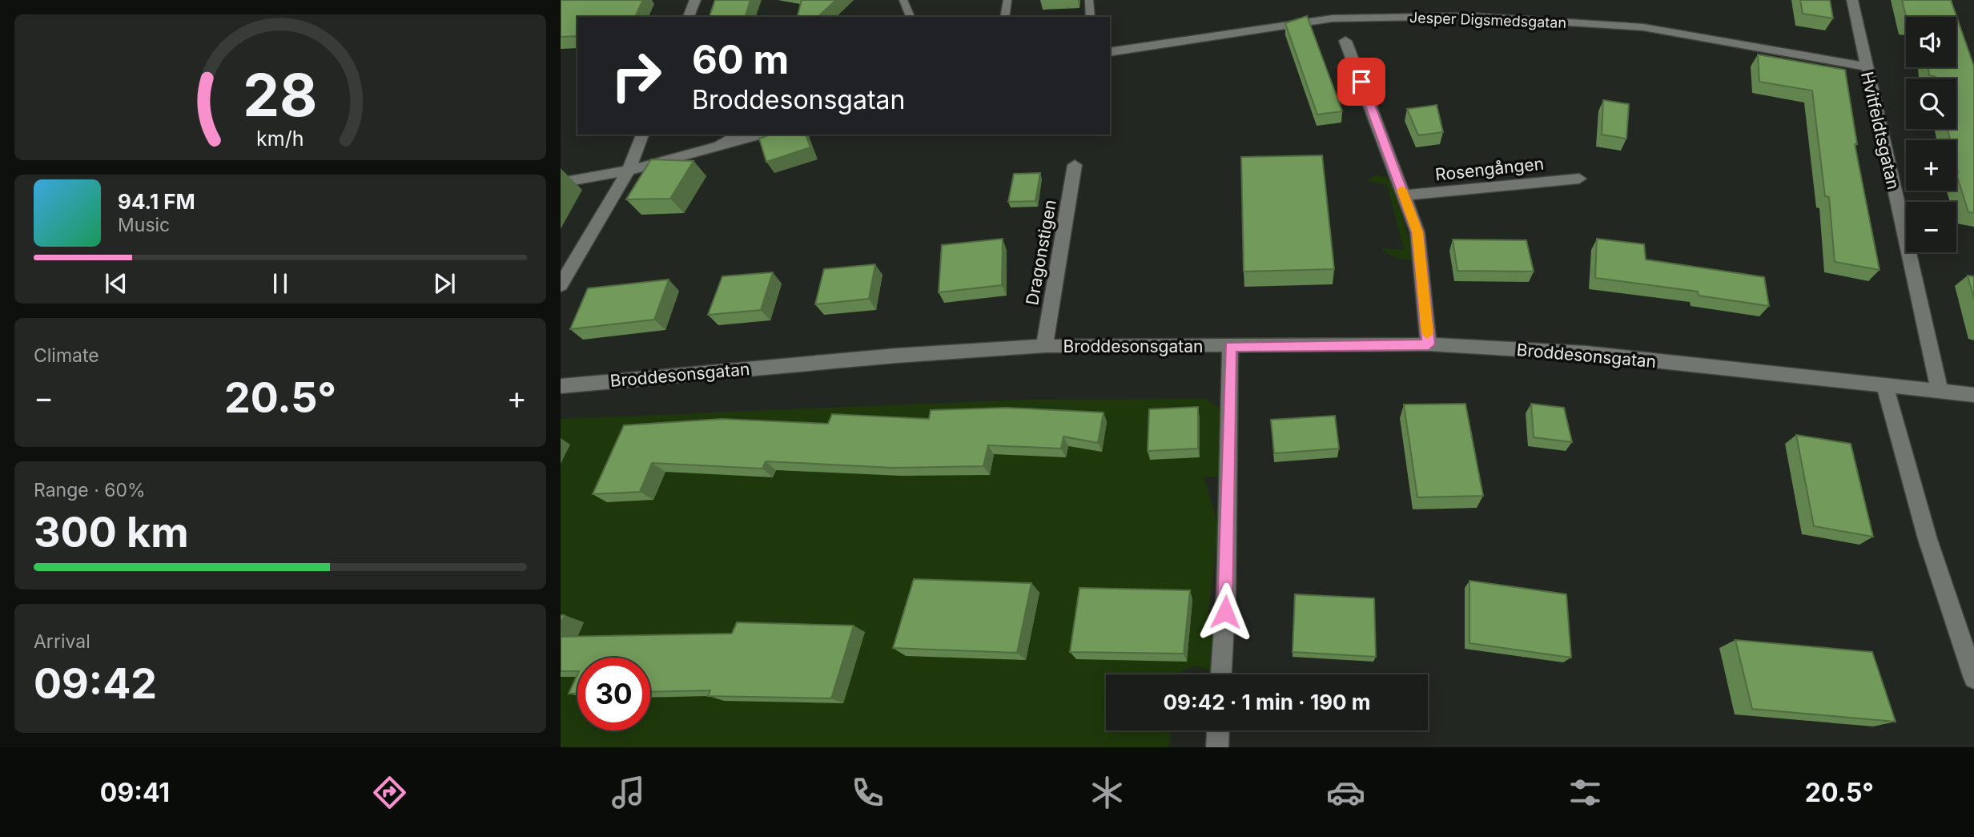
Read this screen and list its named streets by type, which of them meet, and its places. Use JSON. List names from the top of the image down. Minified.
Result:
{"streets":{"street":["Jesper Digsmedsgatan","Hvitfeldtsgatan","Rosengången","Dragonstigen","Broddesonsgatan"]},"crossings":[["Jesper Digsmedsgatan","Hvitfeldtsgatan"],["Hvitfeldtsgatan","Broddesonsgatan"],["Dragonstigen","Broddesonsgatan"]],"page":{"map_buttons":["+","−"],"turn":["60 m","Broddesonsgatan"],"song":["94.1 FM","Music"],"tile":["Climate",["Range · 60%","300 km"],["Arrival","09:42"]],"heat":["−","20.5°","+"],"limit":"30","trip":"09:42 · 1 min · 190 m","tabs":["09:41","20.5°"],"gauge":["28","km/h"]}}
